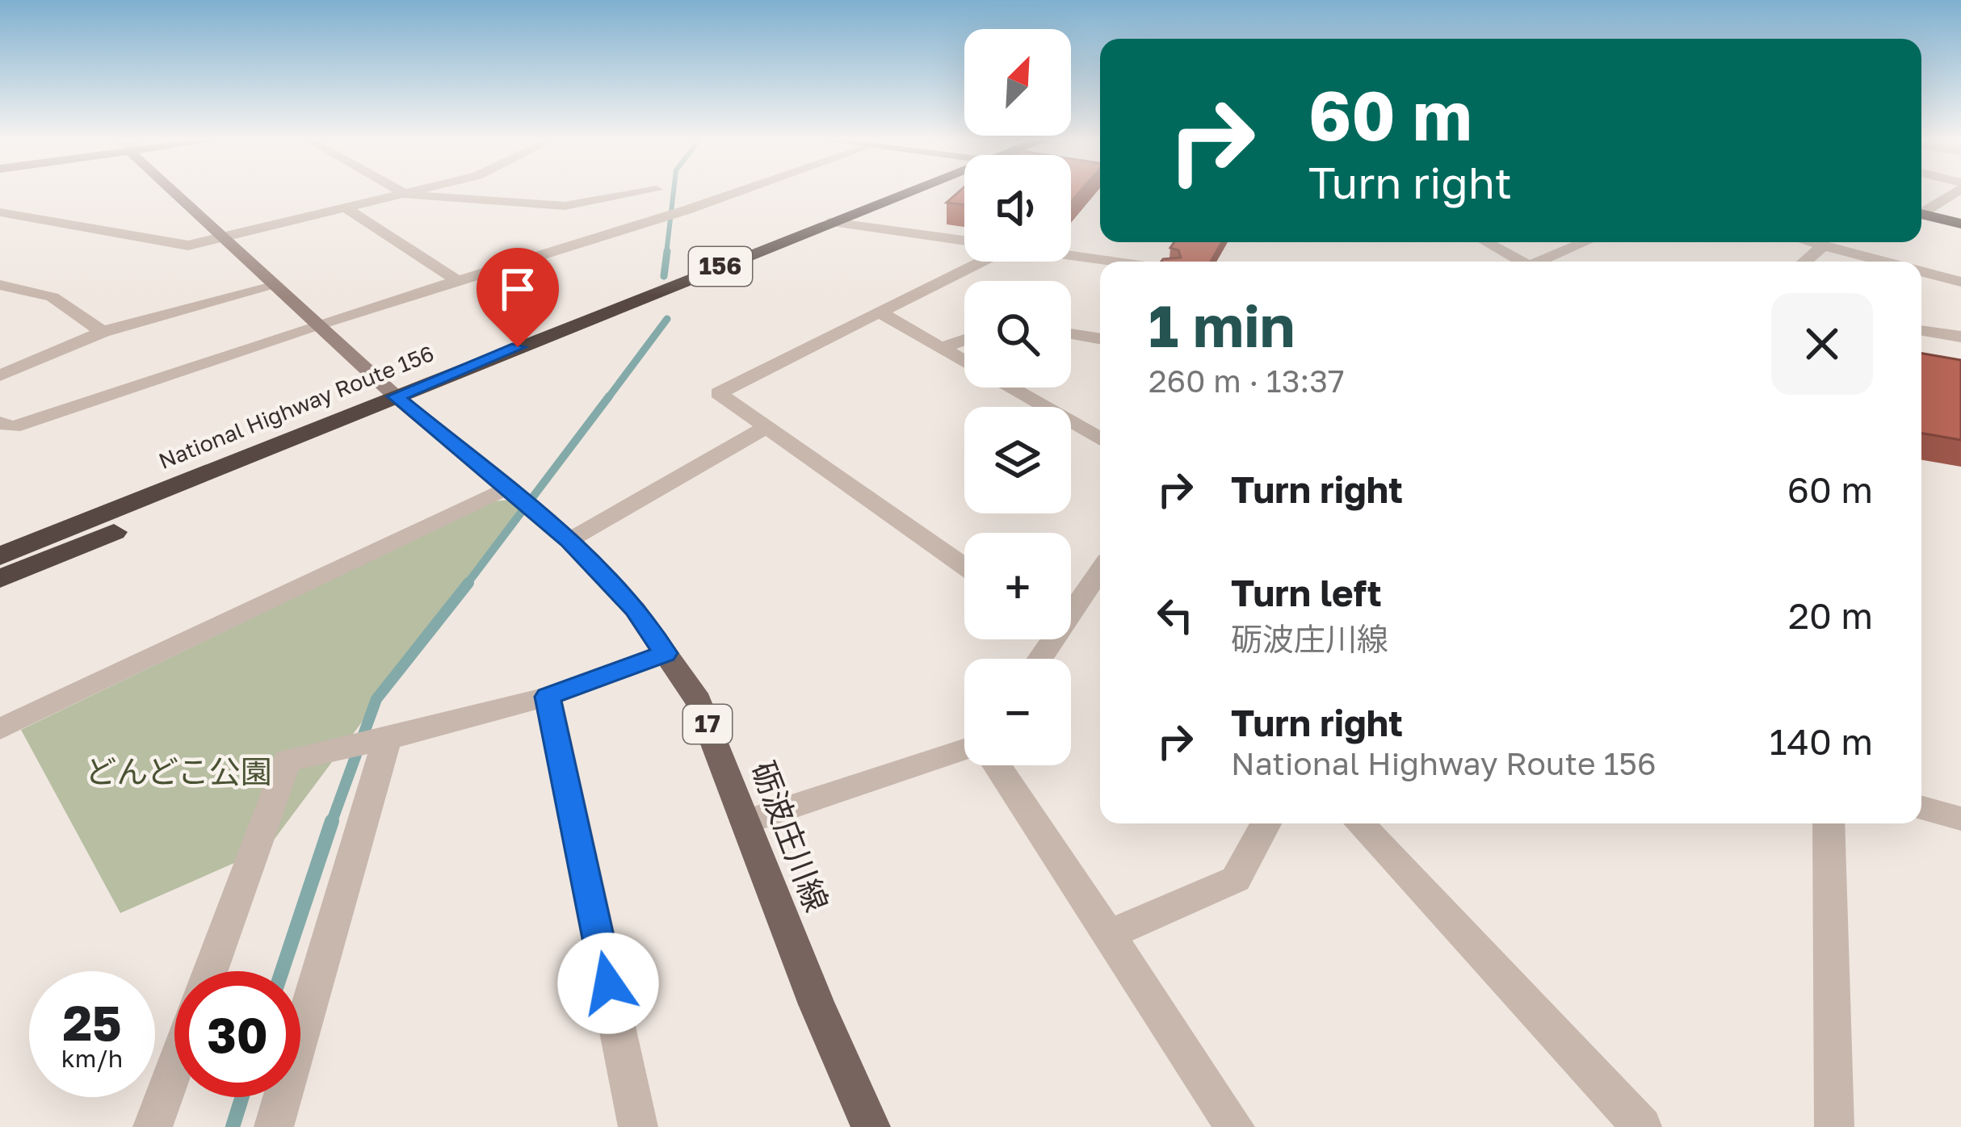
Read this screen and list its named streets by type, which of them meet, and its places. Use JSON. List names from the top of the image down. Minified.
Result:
{"streets":{"highway":["156","National Highway Route 156"],"main road":["17","砺波庄川線"]},"crossings":[["National Highway Route 156","砺波庄川線"]],"parks":["どんどこ公園"],"north":"top right","page":{"map_buttons":["+","−"],"turn":["60 m","Turn right"],"heading":["1 min","260 m · 13:37"],"list":[{"name":"Turn right","value":"60 m"},{"name":"Turn left","note":"砺波庄川線","value":"20 m"},{"name":"Turn right","note":"National Highway Route 156","value":"140 m"}],"speed":"25 km/h","limit":"30"}}
